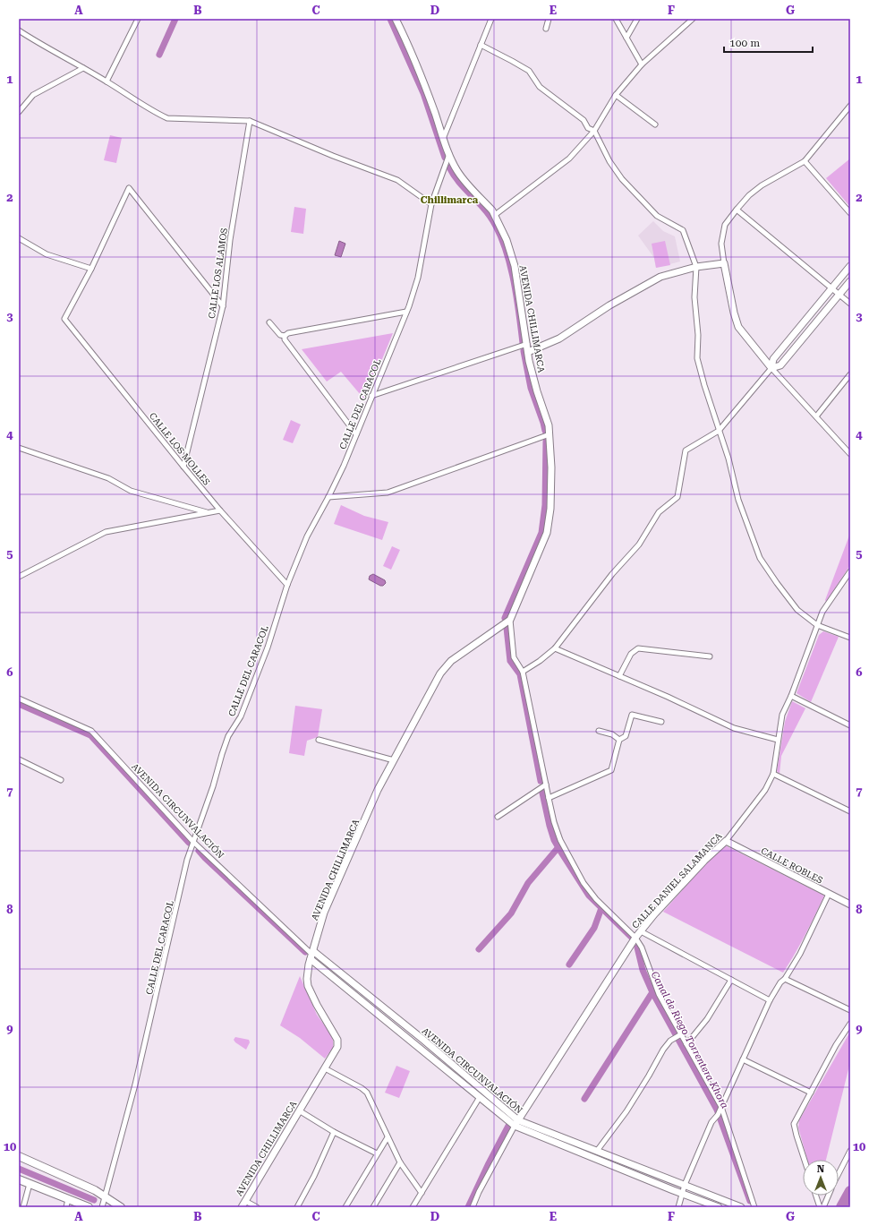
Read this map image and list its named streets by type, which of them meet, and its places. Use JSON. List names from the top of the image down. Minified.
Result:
{"streets":{"street":["CALLE LOS ALAMOS","AVENIDA CHILLIMARCA","CALLE DEL CARACOL","CALLE LOS MOLLES","AVENIDA CIRCUNVALACIÓN","CALLE ROBLES","CALLE DANIEL SALAMANCA"]},"crossings":[["CALLE LOS ALAMOS","CALLE LOS MOLLES"],["AVENIDA CHILLIMARCA","CALLE DEL CARACOL"],["AVENIDA CHILLIMARCA","AVENIDA CIRCUNVALACIÓN"],["AVENIDA CHILLIMARCA","CALLE DANIEL SALAMANCA"],["CALLE DEL CARACOL","CALLE LOS MOLLES"],["CALLE DEL CARACOL","AVENIDA CIRCUNVALACIÓN"],["AVENIDA CIRCUNVALACIÓN","CALLE DANIEL SALAMANCA"],["CALLE ROBLES","CALLE DANIEL SALAMANCA"]],"districts":["Chillimarca"],"water":["Canal de Riego Torrentera Khora"],"scale_bar":"100 m","north":"top","grid":{"columns":["A","B","C","D","E","F","G"],"rows":["1","2","3","4","5","6","7","8","9","10"]}}
